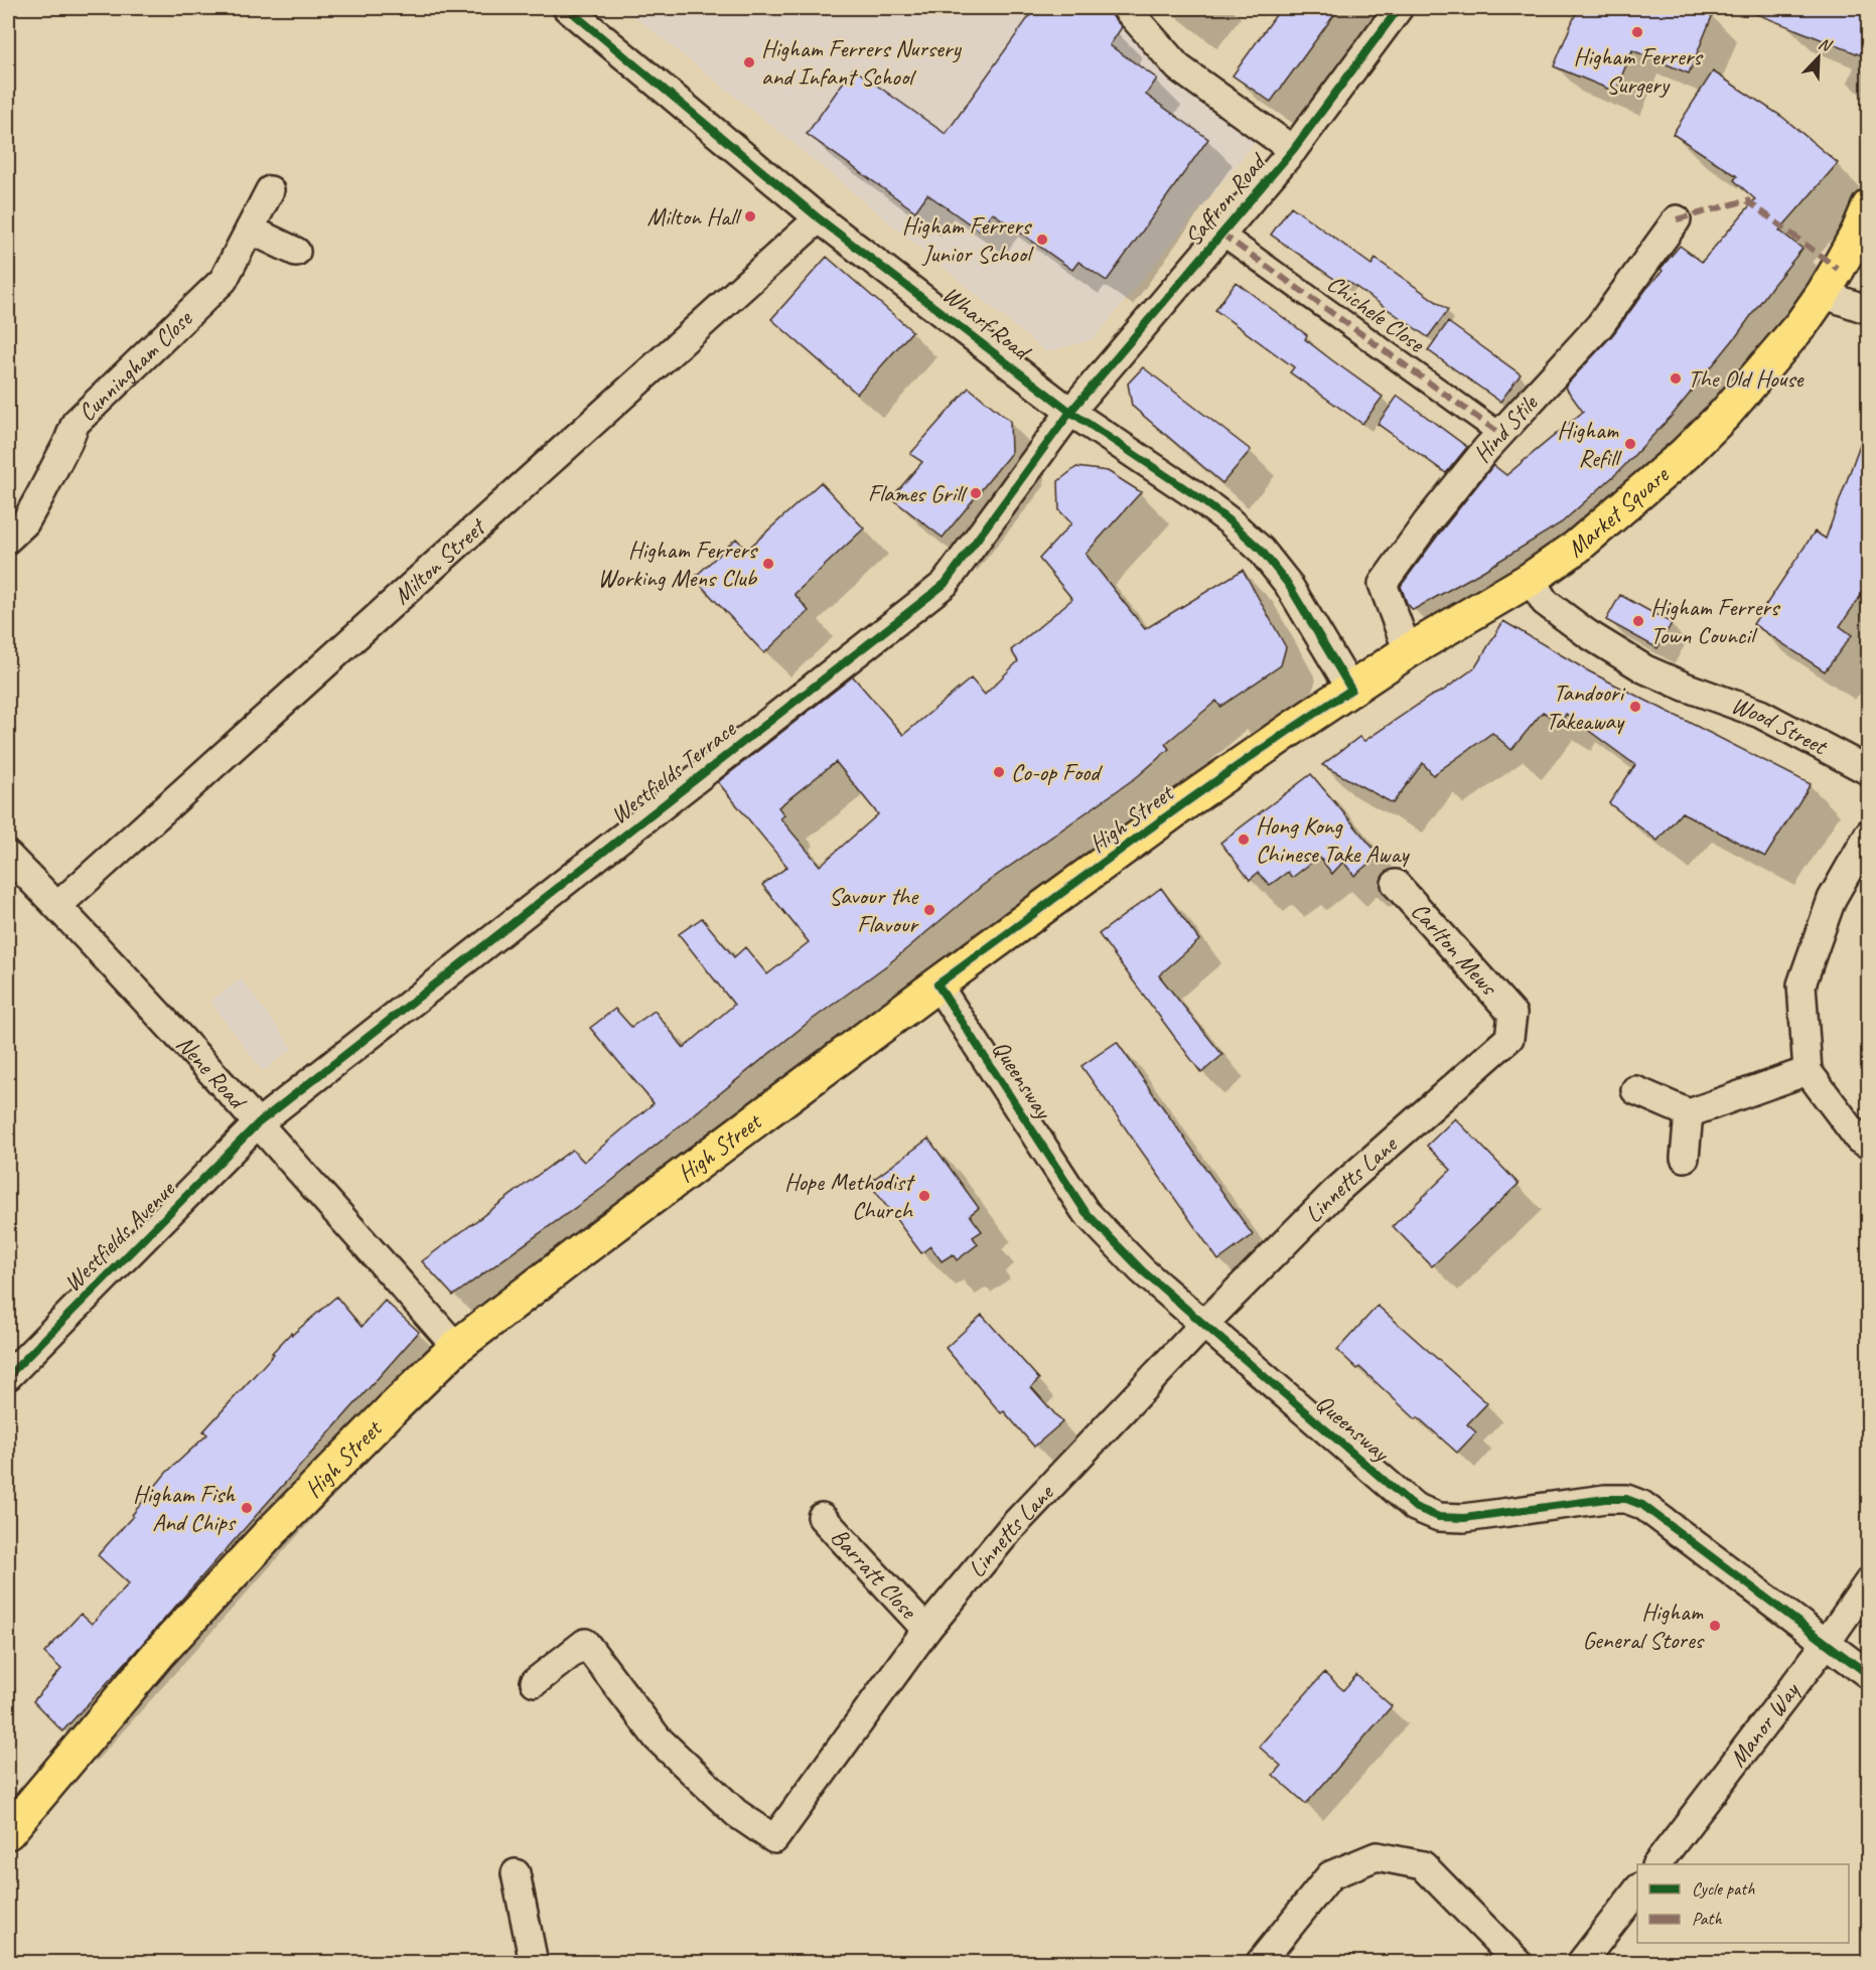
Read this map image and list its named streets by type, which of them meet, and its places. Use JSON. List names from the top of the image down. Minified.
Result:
{"streets":{"main road":["Market Square","High Street"],"street":["Saffron Road","Chichele Close","Wharf Road","Cunningham Close","Hind Stile","Milton Street","Wood Street","Westfields Terrace","Carlton Mews","Nene Road","Queensway","Linnetts Lane","Westfields Avenue","Barratt Close","Manor Way"]},"crossings":[["Saffron Road","Chichele Close"],["Saffron Road","Wharf Road"],["Saffron Road","Westfields Terrace"],["Chichele Close","Hind Stile"],["Wharf Road","Milton Street"],["Wharf Road","Westfields Terrace"],["Wharf Road","High Street"],["Hind Stile","High Street"],["Market Square","Wood Street"],["Market Square","High Street"],["Milton Street","Nene Road"],["Wood Street","High Street"],["Westfields Terrace","Nene Road"],["Westfields Terrace","Westfields Avenue"],["High Street","Nene Road"],["High Street","Queensway"],["Carlton Mews","Linnetts Lane"],["Nene Road","Westfields Avenue"],["Queensway","Linnetts Lane"],["Queensway","Manor Way"],["Linnetts Lane","Barratt Close"]],"places":["Higham Ferrers Surgery","Higham Ferrers Nursery and Infant School","Milton Hall","Higham Ferrers Junior School","The Old House","Higham Refill","Flames Grill","Higham Ferrers Working Mens Club","Higham Ferrers Town Council","Tandoori Takeaway","Co-op Food","Hong Kong Chinese Take Away","Savour the Flavour","Hope Methodist Church","Higham Fish And Chips","Higham General Stores"],"legend":["Cycle path","Path"],"north":"top right"}
